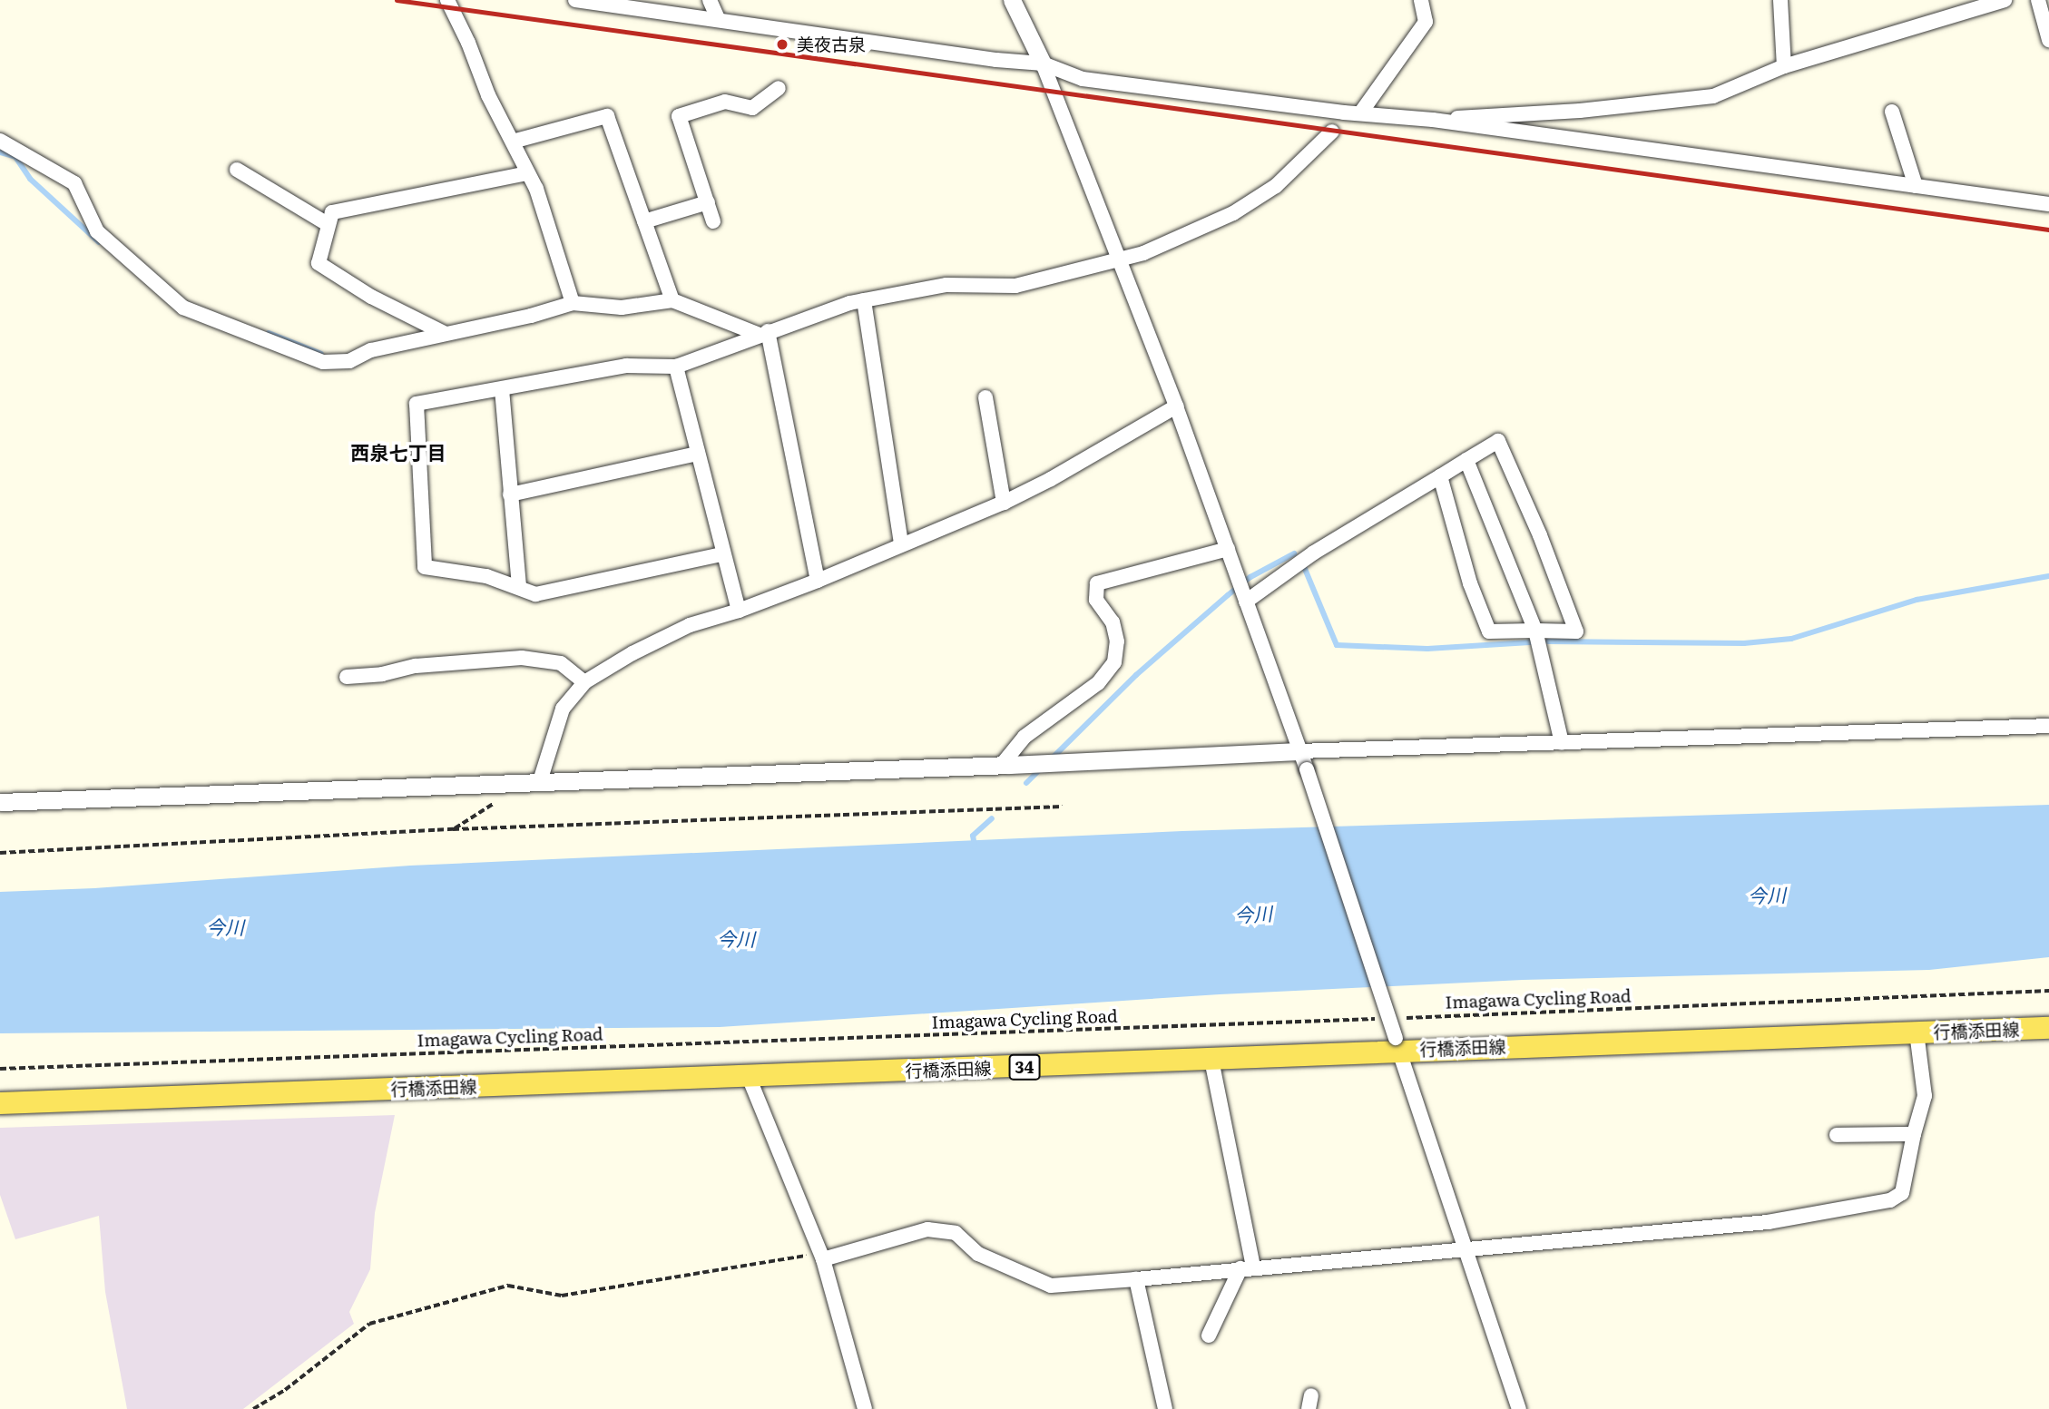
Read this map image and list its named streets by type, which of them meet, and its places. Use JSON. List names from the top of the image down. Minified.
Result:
{"streets":{"main road":["行橋添田線","34"],"path":["Imagawa Cycling Road"]},"districts":["西泉七丁目"],"water":["今川"],"places":["美夜古泉"]}
